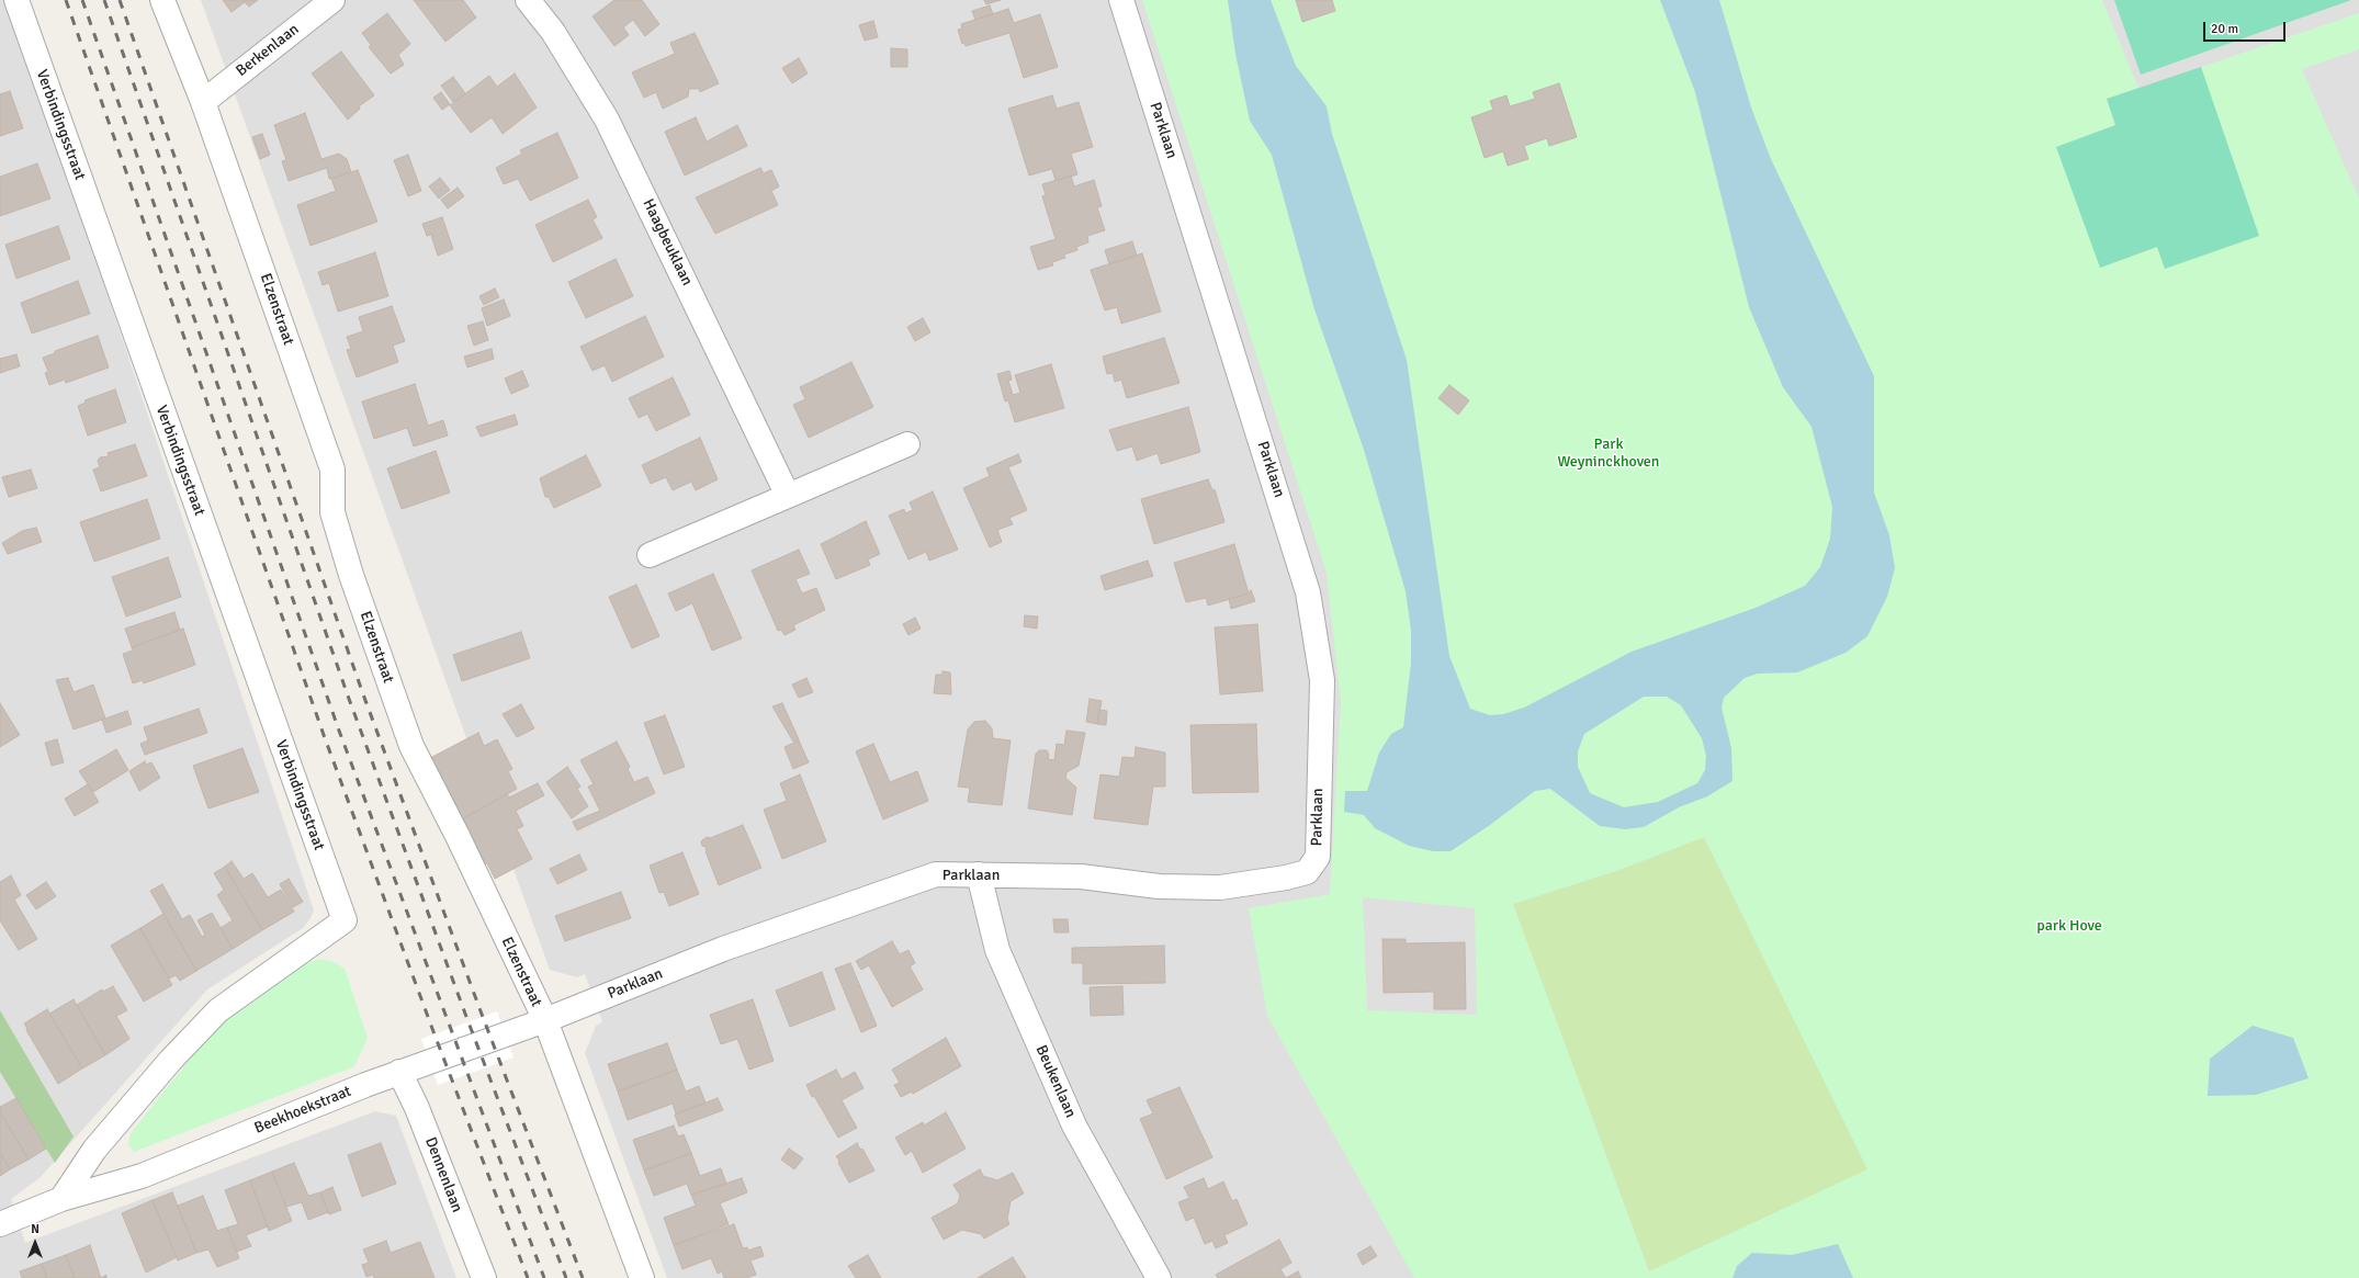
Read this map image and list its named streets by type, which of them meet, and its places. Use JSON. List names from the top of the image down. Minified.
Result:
{"streets":{"street":["Berkenlaan","Verbindingsstraat","Parklaan","Haagbeuklaan","Elzenstraat","Beukenlaan","Beekhoekstraat","Dennenlaan"]},"crossings":[["Berkenlaan","Elzenstraat"],["Verbindingsstraat","Beekhoekstraat"],["Parklaan","Elzenstraat"],["Parklaan","Beukenlaan"],["Parklaan","Beekhoekstraat"],["Elzenstraat","Beekhoekstraat"],["Beekhoekstraat","Dennenlaan"]],"parks":["Park Weyninckhoven","park Hove"],"scale_bar":"20 m","north":"top"}
